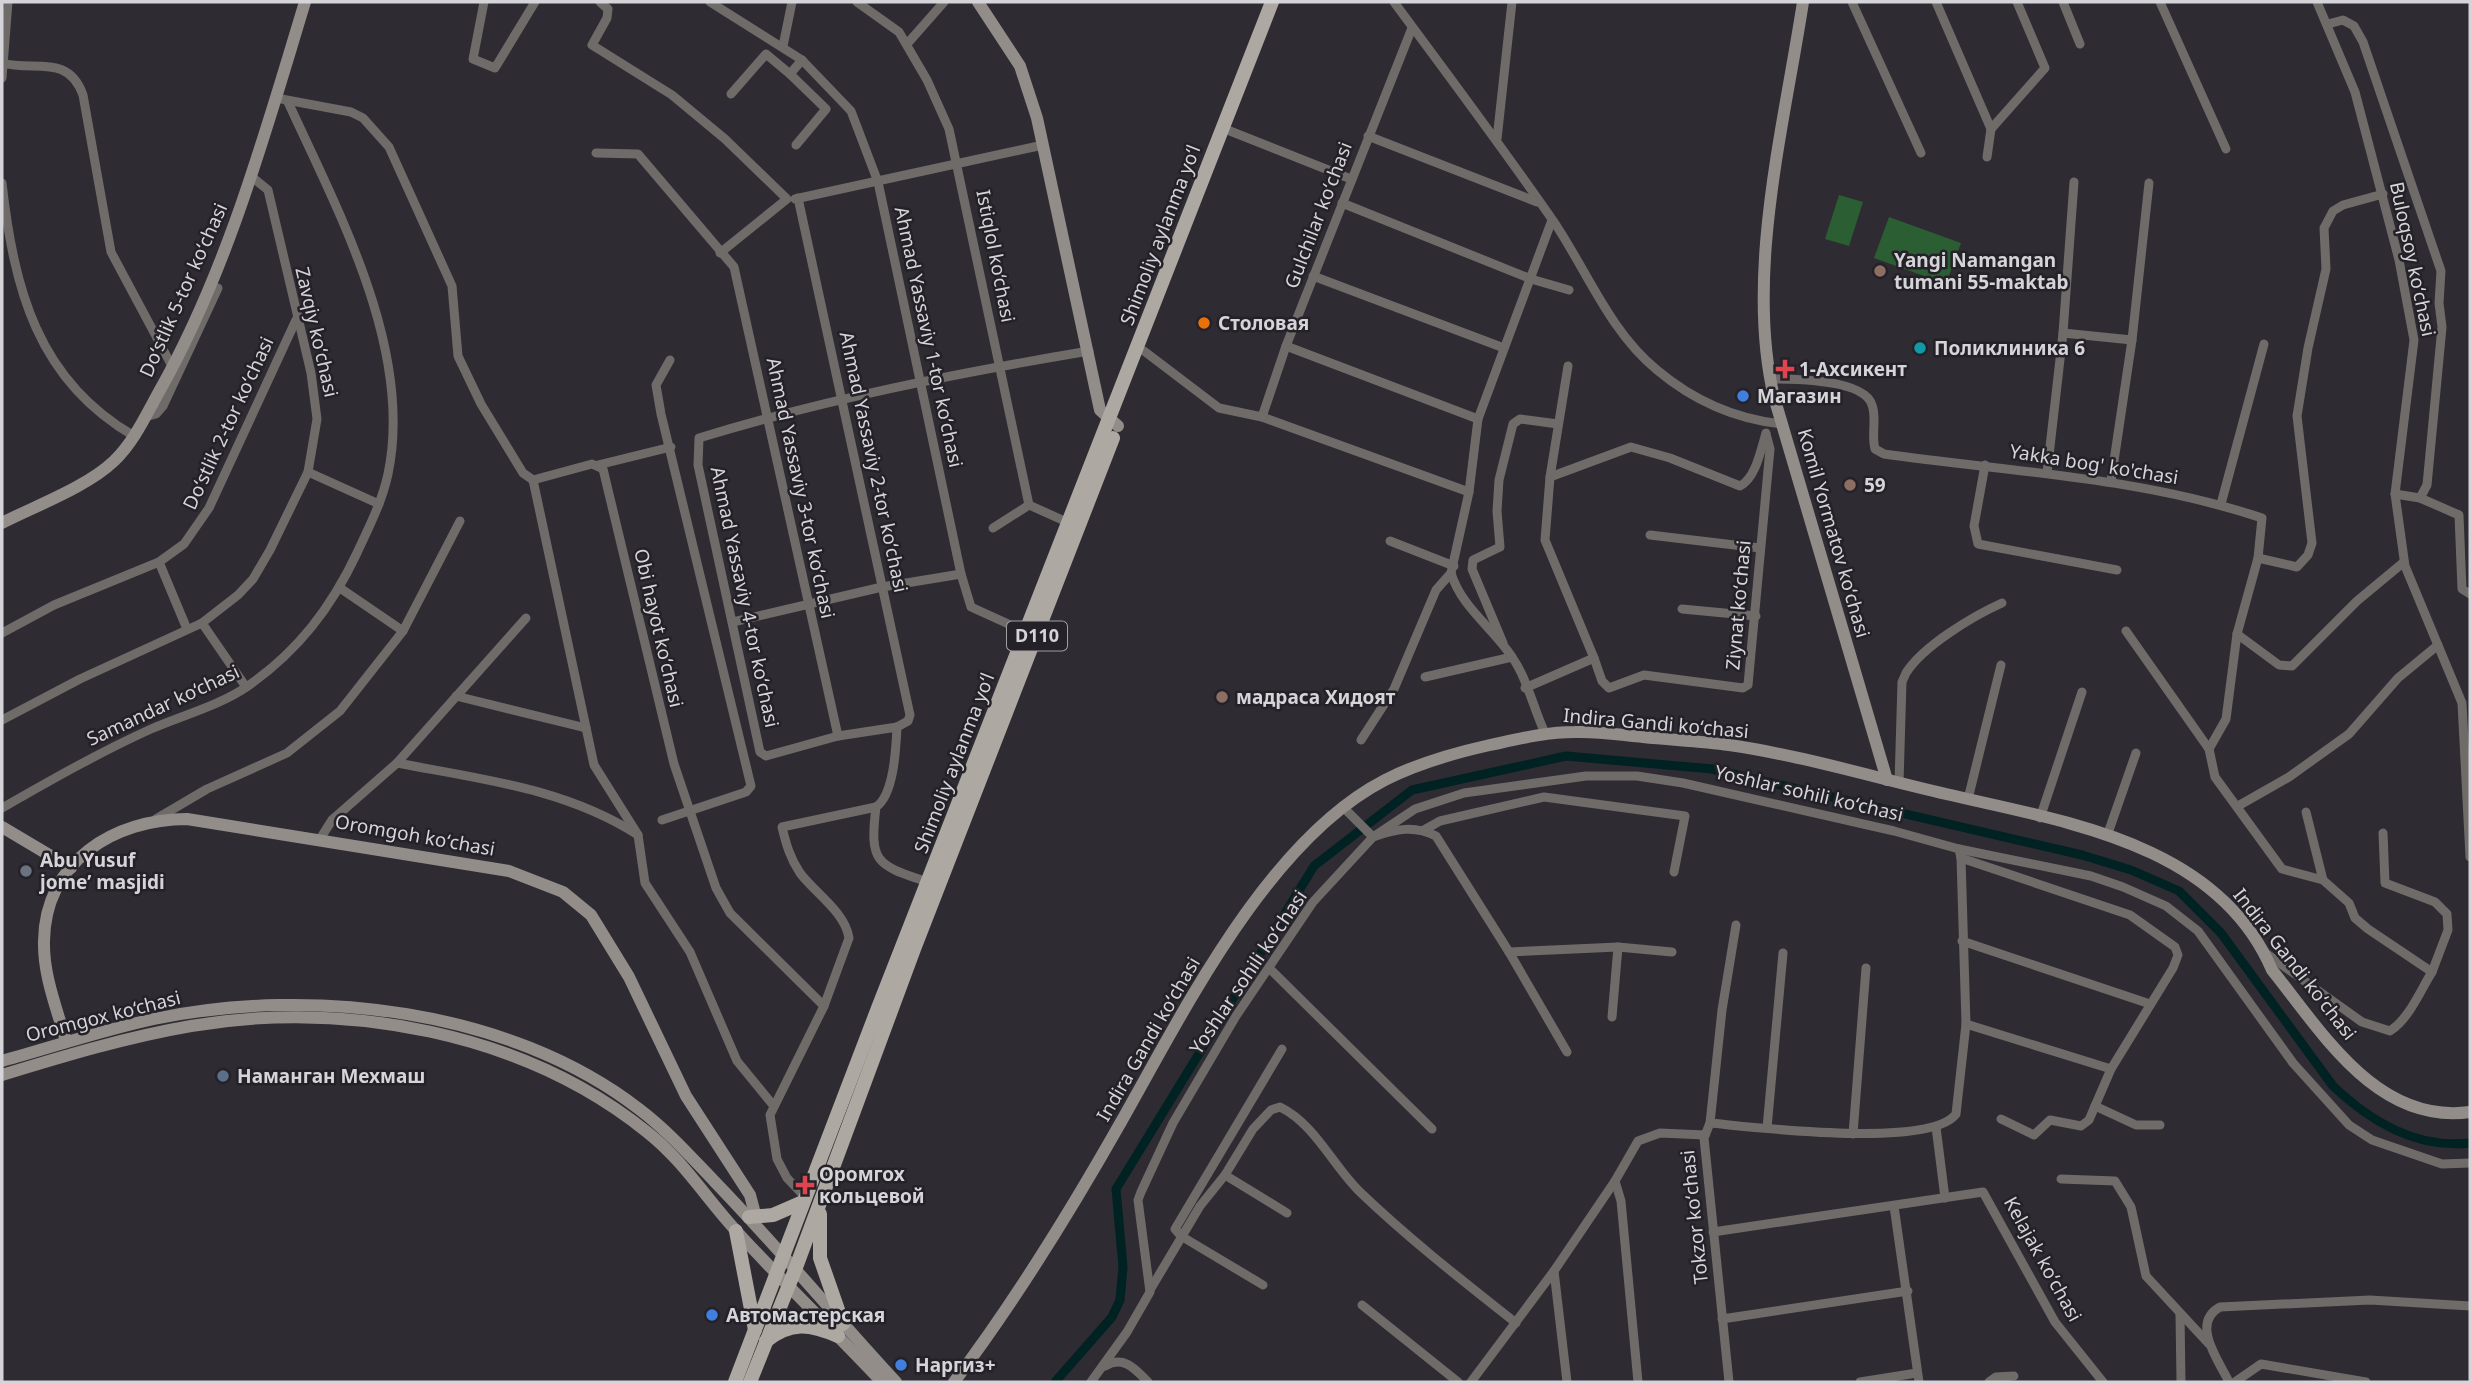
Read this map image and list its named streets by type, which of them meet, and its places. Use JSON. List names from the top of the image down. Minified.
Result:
{"streets":{"main road":["Shimoliy aylanma yoʻl","D110"],"street":["Gulchilar koʻchasi","Istiqlol ko‘chasi","Buloqsoy koʻchasi","Doʻstlik 5-tor koʻchasi","Zavqiy koʻchasi","Ahmad Yassaviy 1-tor koʻchasi","Doʻstlik 2-tor koʻchasi","Ahmad Yassaviy 2-tor koʻchasi","Yakka bog' ko'chasi","Ahmad Yassaviy 3-tor koʻchasi","Komil Yormatov koʻchasi","Ahmad Yassaviy 4-tor koʻchasi","Ziynat koʻchasi","Obi hayot koʻchasi","Samandar ko‘chasi","Indira Gandi koʻchasi","Yoshlar sohili koʻchasi","Oromgoh koʻchasi","Oromgox ko‘chasi","Tokzor koʻchasi","Kelajak koʻchasi"]},"crossings":[["Shimoliy aylanma yoʻl","Ahmad Yassaviy 1-tor koʻchasi"],["Doʻstlik 5-tor koʻchasi","Zavqiy koʻchasi"],["Doʻstlik 5-tor koʻchasi","Samandar ko‘chasi"],["Zavqiy koʻchasi","Doʻstlik 2-tor koʻchasi"],["Ahmad Yassaviy 2-tor koʻchasi","Ahmad Yassaviy 4-tor koʻchasi"],["Yakka bog' ko'chasi","Komil Yormatov koʻchasi"],["Ahmad Yassaviy 3-tor koʻchasi","Ahmad Yassaviy 4-tor koʻchasi"],["Komil Yormatov koʻchasi","Ziynat koʻchasi"],["Komil Yormatov koʻchasi","Indira Gandi koʻchasi"],["Oromgoh koʻchasi","Oromgox ko‘chasi"],["Tokzor koʻchasi","Kelajak koʻchasi"]],"places":{"other":["Yangi Namangan tumani 55-maktab","Столовая","Поликлиника 6","Магазин","59","мадраса Хидоят","Abu Yusuf jome’ masjidi","Наманган Мехмаш","Автомастерская","Наргиз+"],"health":["1-Ахсикент","Оромгох кольцевой"]}}
